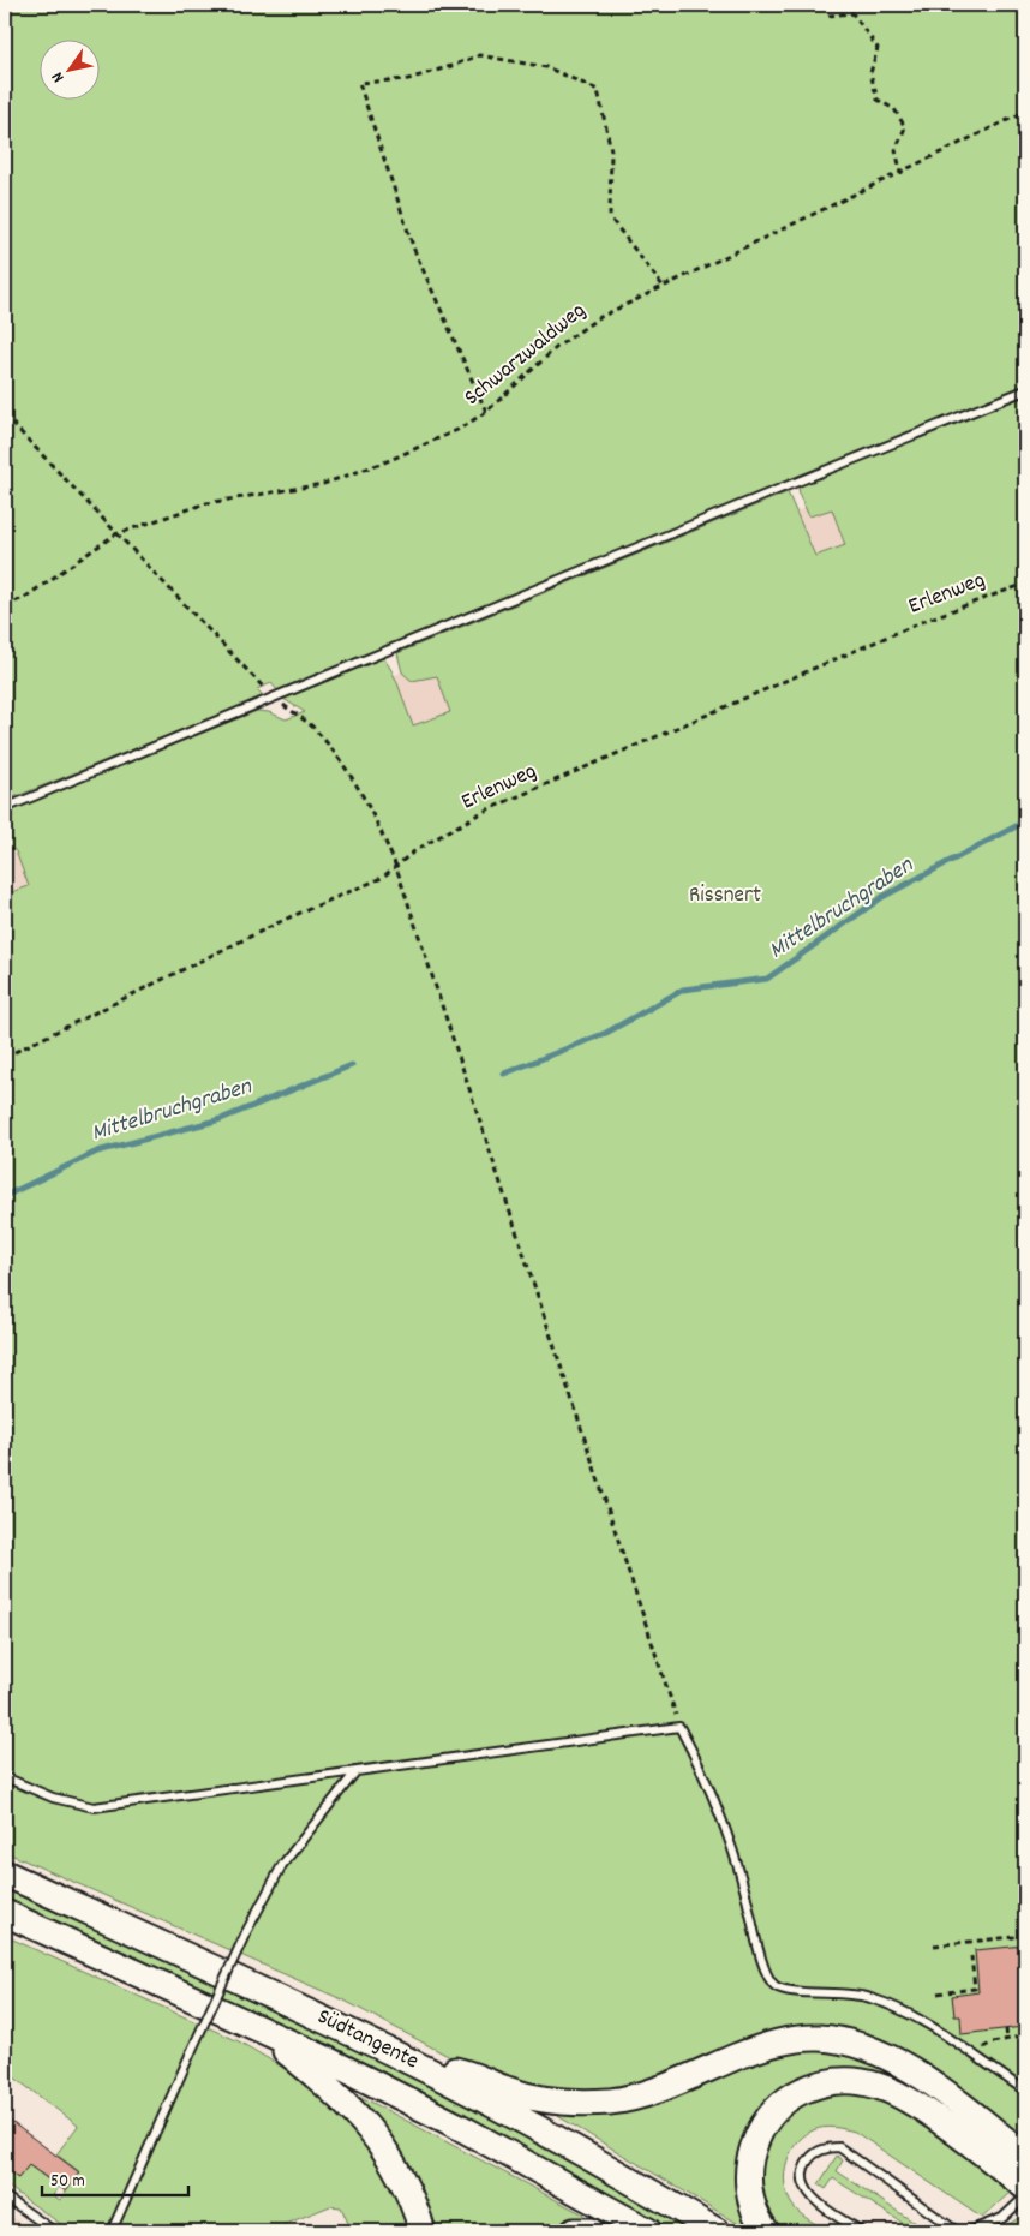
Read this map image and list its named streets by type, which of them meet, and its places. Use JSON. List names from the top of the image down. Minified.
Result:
{"streets":{"highway":["Südtangente"],"path":["Schwarzwaldweg","Erlenweg"]},"water":["Mittelbruchgraben"],"parks":["Rissnert"],"scale_bar":"50 m","north":"bottom left"}
